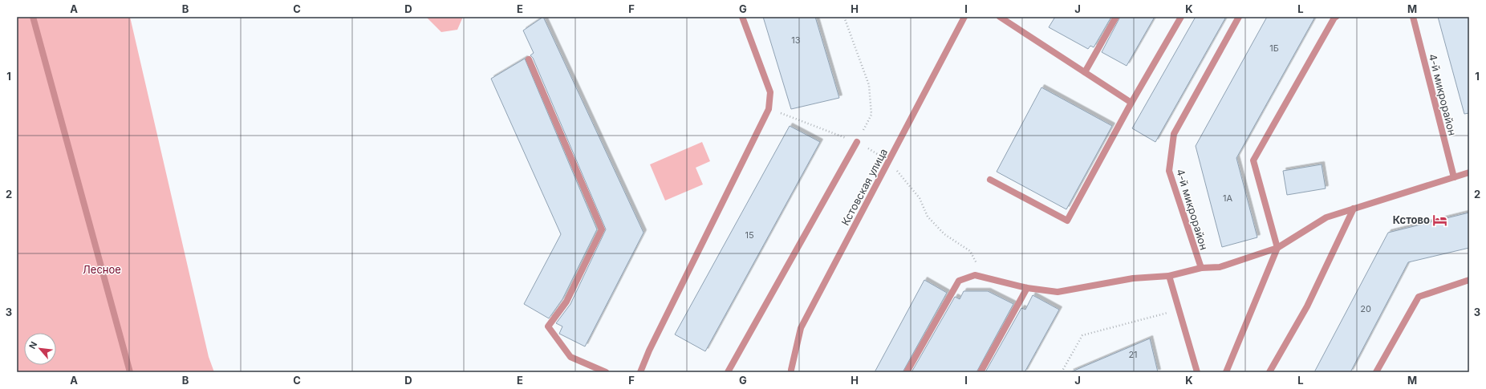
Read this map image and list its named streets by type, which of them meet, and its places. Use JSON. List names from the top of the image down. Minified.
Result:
{"streets":{"street":["4-й микрорайон","Кстовская улица"]},"parks":["Лесное"],"places":{"hotel":["Кстово"]},"house_numbers":["13","1Б","1А","15","20","21"],"north":"top left","grid":{"columns":["A","B","C","D","E","F","G","H","I","J","K","L","M"],"rows":["1","2","3"]}}
